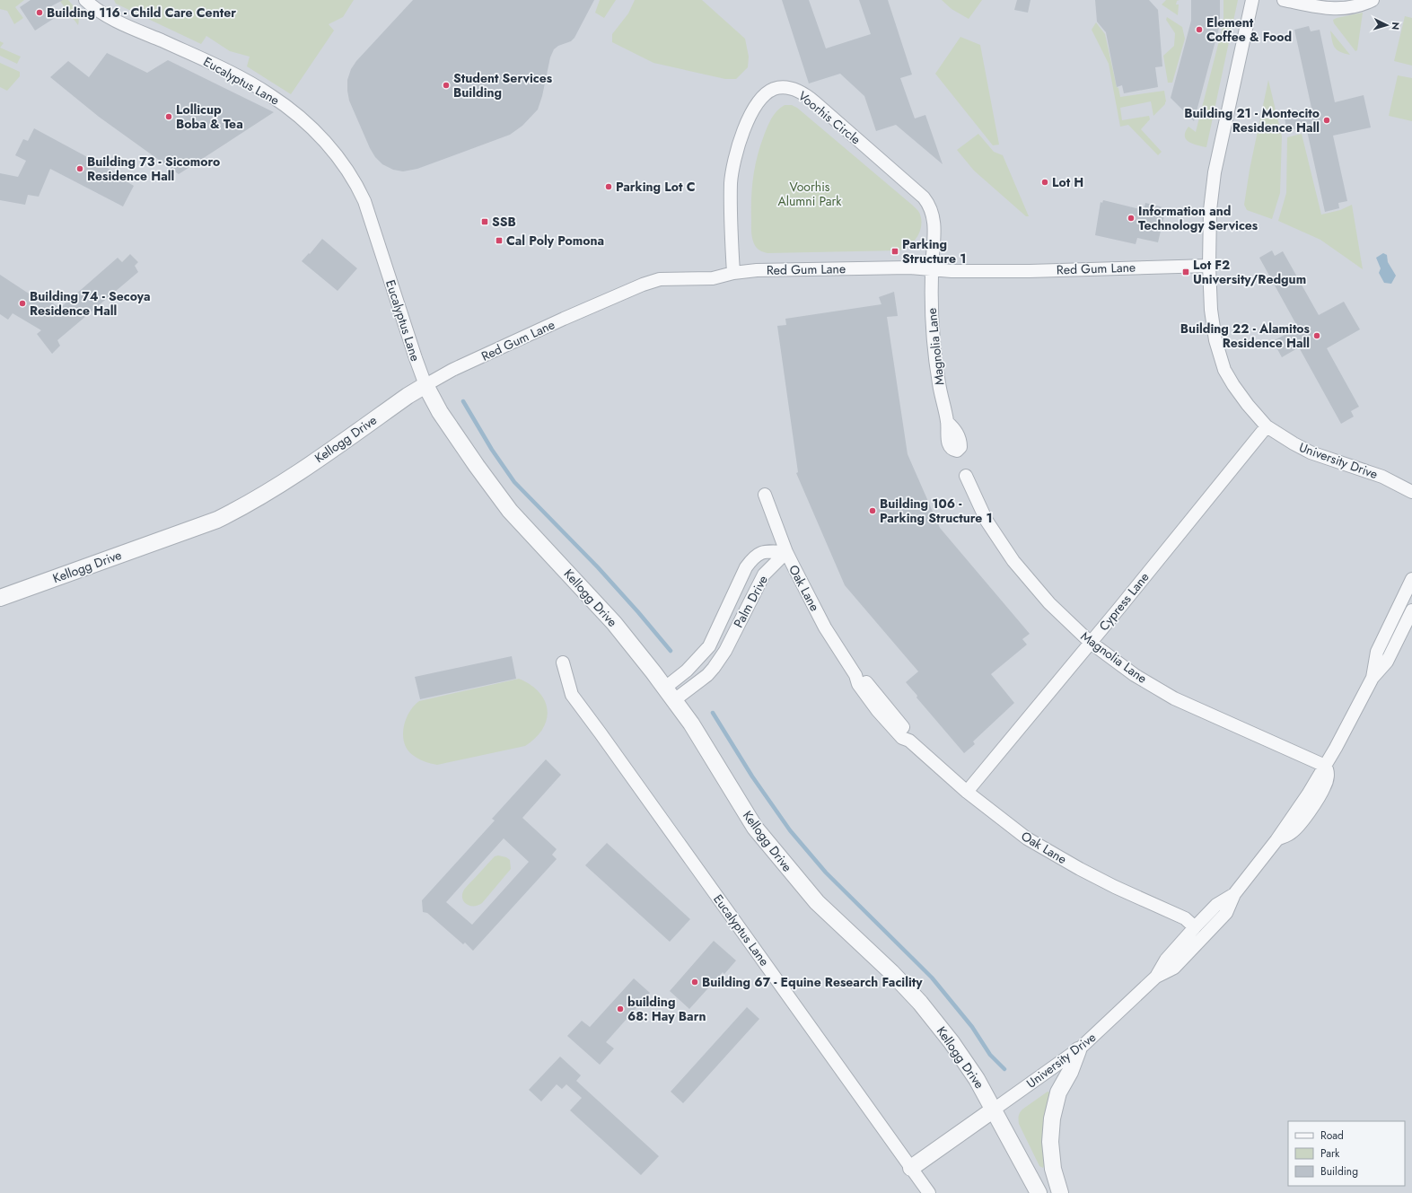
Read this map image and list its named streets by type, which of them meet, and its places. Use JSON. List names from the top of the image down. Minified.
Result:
{"streets":{"street":["Eucalyptus Lane","Voorhis Circle","Red Gum Lane","Magnolia Lane","Kellogg Drive","University Drive","Oak Lane","Palm Drive","Cypress Lane"]},"crossings":[["Eucalyptus Lane","Red Gum Lane"],["Eucalyptus Lane","Kellogg Drive"],["Voorhis Circle","Red Gum Lane"],["Voorhis Circle","Magnolia Lane"],["Red Gum Lane","Magnolia Lane"],["Red Gum Lane","Kellogg Drive"],["Red Gum Lane","University Drive"],["Magnolia Lane","University Drive"],["Magnolia Lane","Cypress Lane"],["Kellogg Drive","University Drive"],["Kellogg Drive","Palm Drive"],["University Drive","Oak Lane"],["University Drive","Cypress Lane"],["Oak Lane","Palm Drive"],["Oak Lane","Cypress Lane"]],"parks":["Voorhis Alumni Park"],"places":{"other":["Building 116 - Child Care Center","Element Coffee & Food","Student Services Building","Lollicup Boba & Tea","Building 21 - Montecito Residence Hall","Building 73 - Sicomoro Residence Hall","Lot H","Parking Lot C","Information and Technology Services","Building 74 - Secoya Residence Hall","Building 22 - Alamitos Residence Hall","Building 106 - Parking Structure 1","Building 67 - Equine Research Facility","building 68: Hay Barn"],"transit":["SSB","Cal Poly Pomona","Parking Structure 1","Lot F2 University/Redgum"]},"legend":["Road","Park","Building"],"north":"right"}
